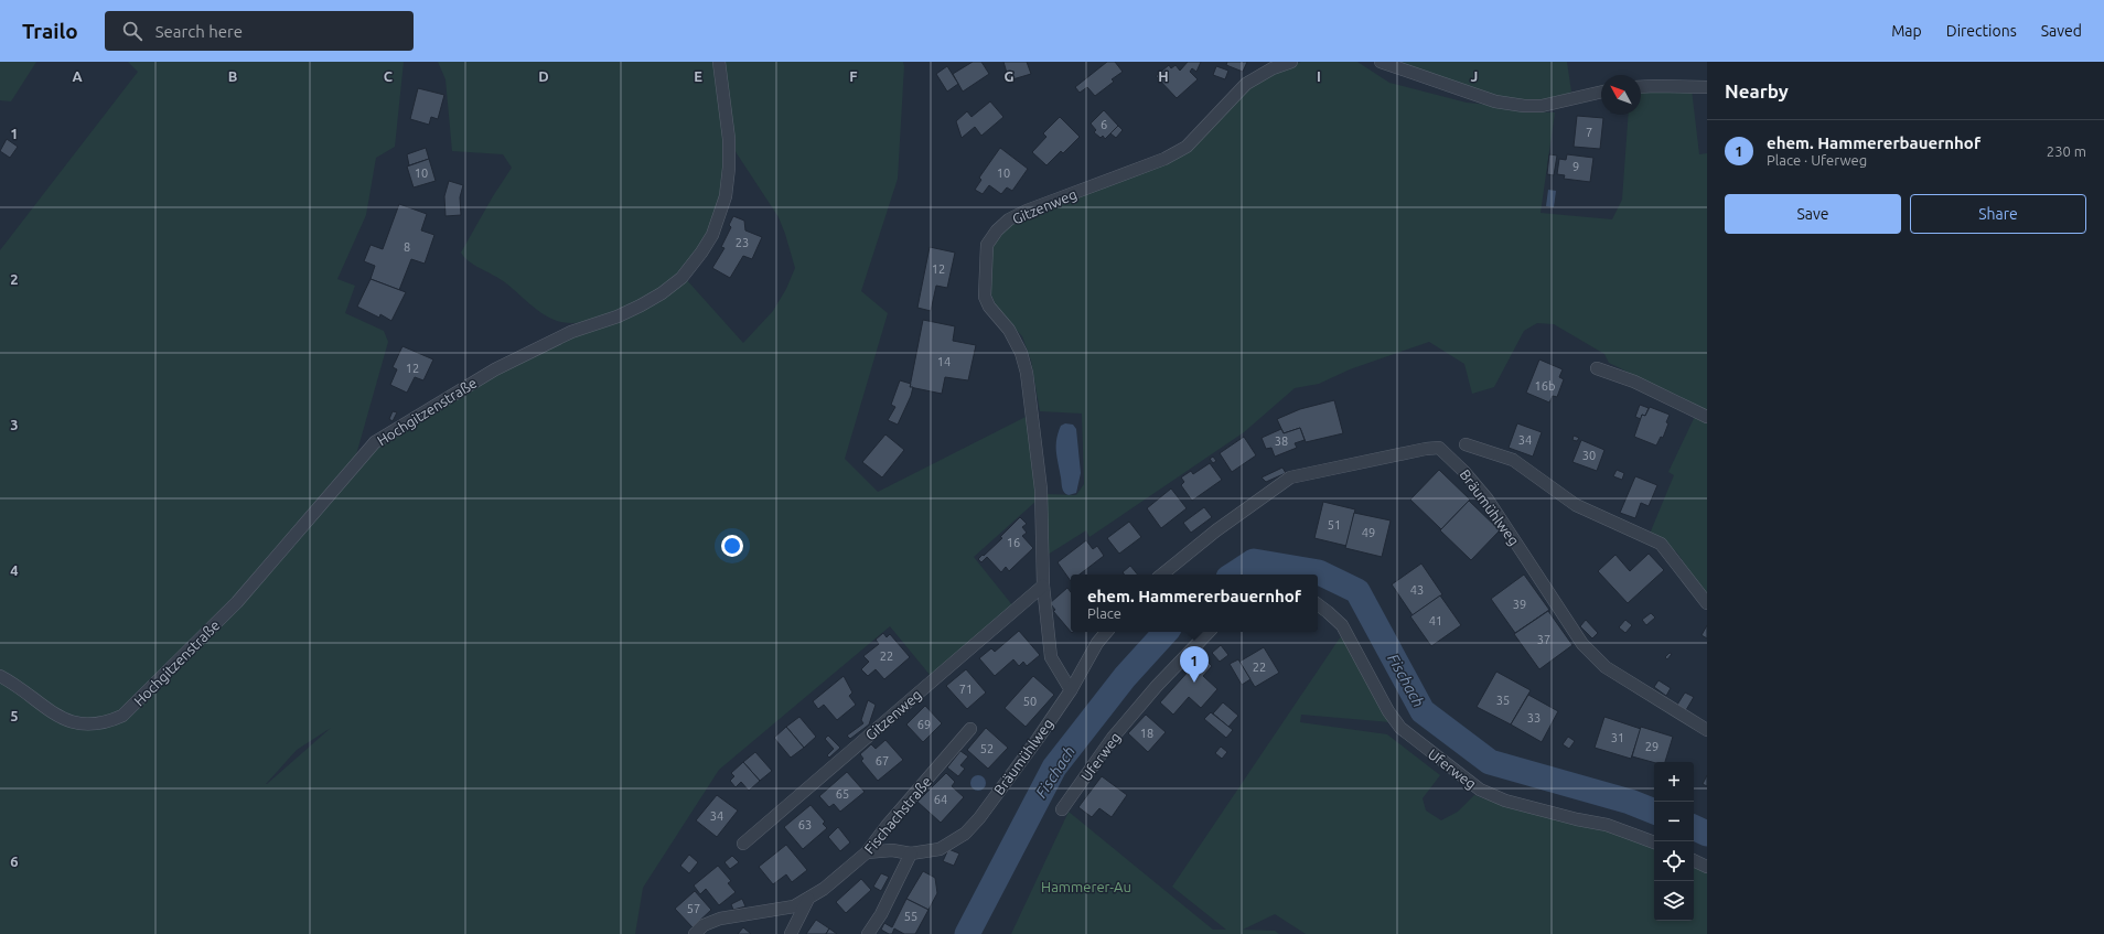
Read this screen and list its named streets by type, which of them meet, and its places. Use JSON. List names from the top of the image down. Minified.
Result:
{"streets":{"street":["Gitzenweg","Hochgitzenstraße","Bräumühlweg","Uferweg","Fischachstraße"]},"crossings":[["Gitzenweg","Bräumühlweg"],["Bräumühlweg","Fischachstraße"]],"water":["Fischach"],"parks":["Hammerer-Au"],"house_numbers":["6","7","9","10","10","23","8","12","14","12","16b","34","38","30","51","49","16","43","39","41","37","22","22","71","35","50","33","69","18","31","29","52","67","65","64","34","63","57","55"],"north":"top left","page":{"header":"Trailo","search":"Search here","nav":["Map","Directions","Saved"],"heading":"Nearby","list":[{"mark":"1","name":"ehem. Hammererbauernhof","note":"Place · Uferweg","value":"230 m"}],"buttons":["Save","Share"],"popup":["ehem. Hammererbauernhof","Place"],"pins":"1","map_buttons":["+","−"]},"grid":{"columns":["A","B","C","D","E","F","G","H","I","J"],"rows":["1","2","3","4","5","6"]}}
